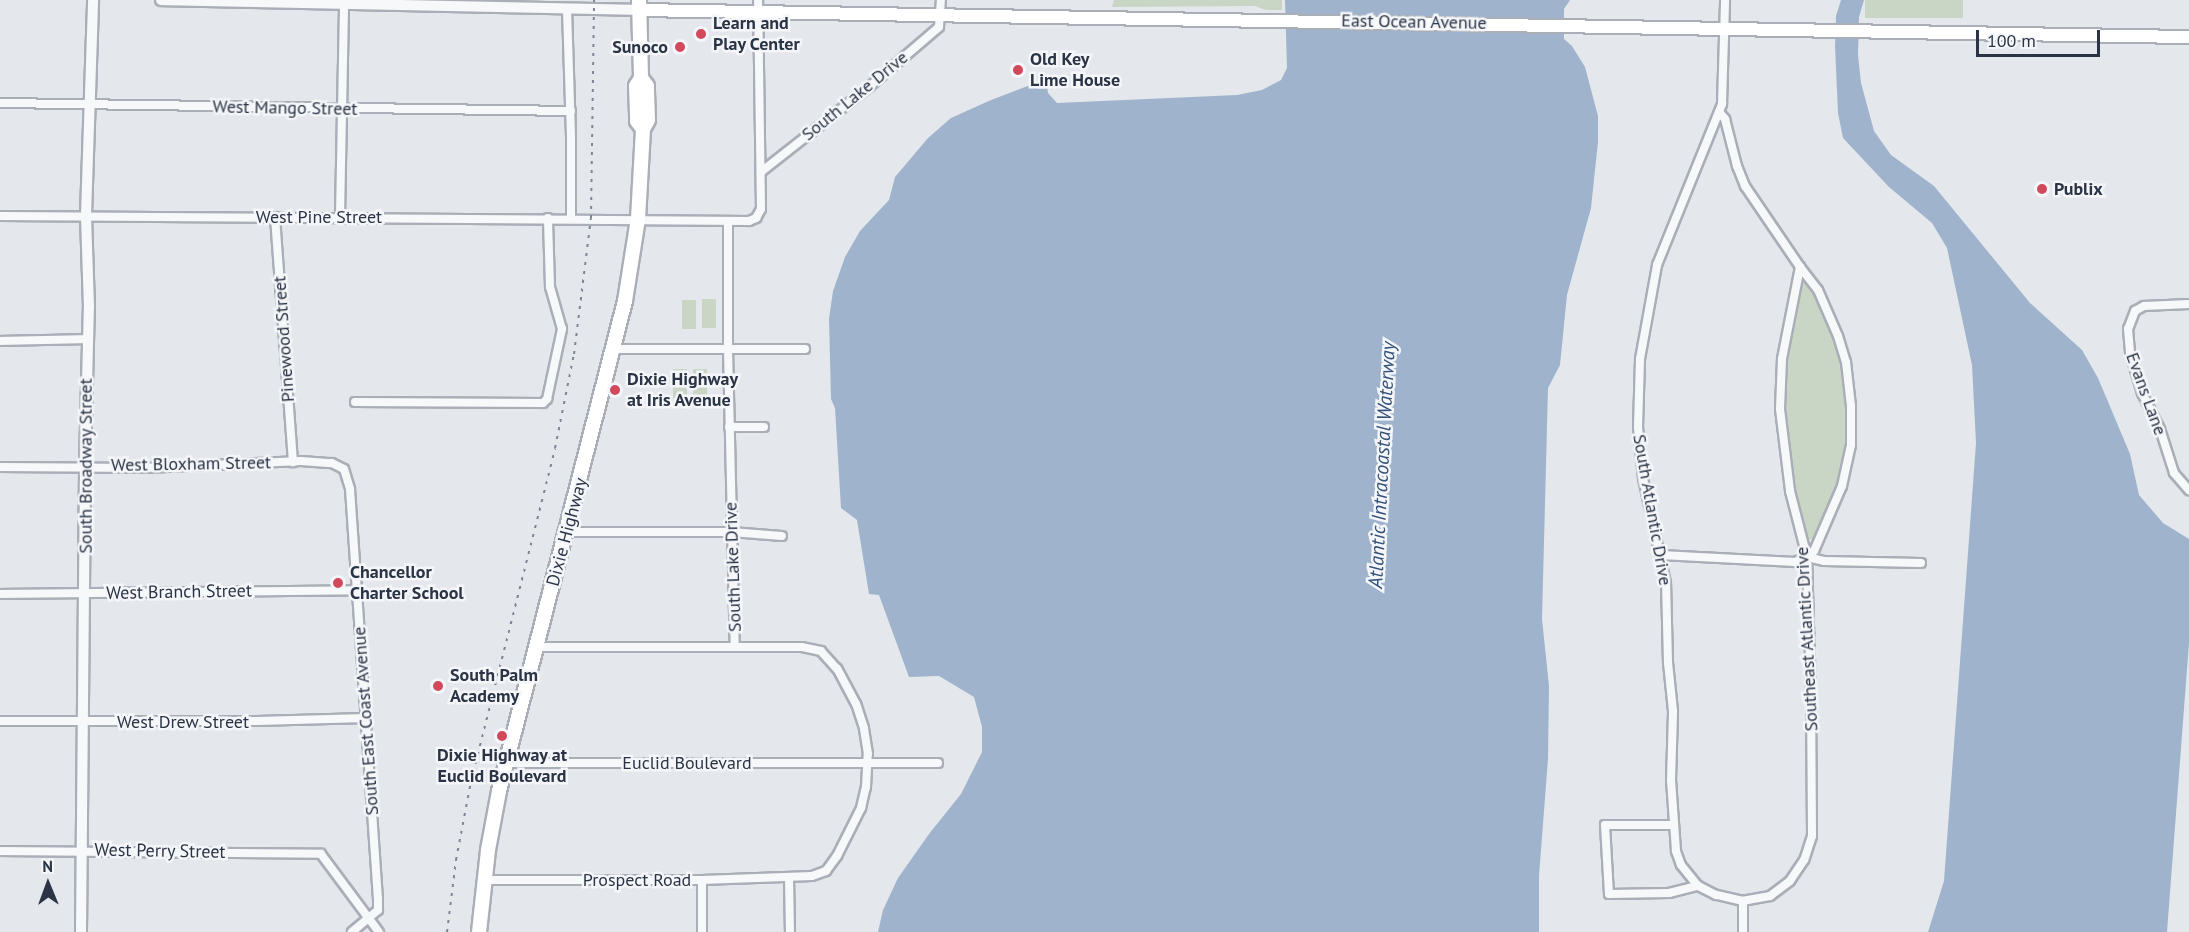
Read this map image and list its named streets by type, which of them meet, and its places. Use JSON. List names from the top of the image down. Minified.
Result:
{"streets":{"main road":["East Ocean Avenue","Dixie Highway"],"street":["South Lake Drive","West Mango Street","West Pine Street","Pinewood Street","Evans Lane","West Bloxham Street","South Broadway Street","South Atlantic Drive","West Branch Street","Southeast Atlantic Drive","South East Coast Avenue","West Drew Street","Euclid Boulevard","West Perry Street","Prospect Road"]},"crossings":[["East Ocean Avenue","South Lake Drive"],["East Ocean Avenue","South Atlantic Drive"],["East Ocean Avenue","Dixie Highway"],["South Lake Drive","West Pine Street"],["South Lake Drive","Euclid Boulevard"],["South Lake Drive","Prospect Road"],["West Mango Street","South Broadway Street"],["West Pine Street","Pinewood Street"],["West Pine Street","South Broadway Street"],["West Pine Street","Dixie Highway"],["Pinewood Street","West Bloxham Street"],["West Bloxham Street","South Broadway Street"],["West Bloxham Street","South East Coast Avenue"],["South Broadway Street","West Branch Street"],["South Broadway Street","West Drew Street"],["South Broadway Street","West Perry Street"],["Dixie Highway","Euclid Boulevard"],["Dixie Highway","Prospect Road"],["West Branch Street","South East Coast Avenue"],["South East Coast Avenue","West Drew Street"],["South East Coast Avenue","West Perry Street"]],"water":["Atlantic Intracoastal Waterway"],"places":["Learn and Play Center","Sunoco","Old Key Lime House","Publix","Dixie Highway at Iris Avenue","Chancellor Charter School","South Palm Academy","Dixie Highway at Euclid Boulevard"],"scale_bar":"100 m","north":"top"}
